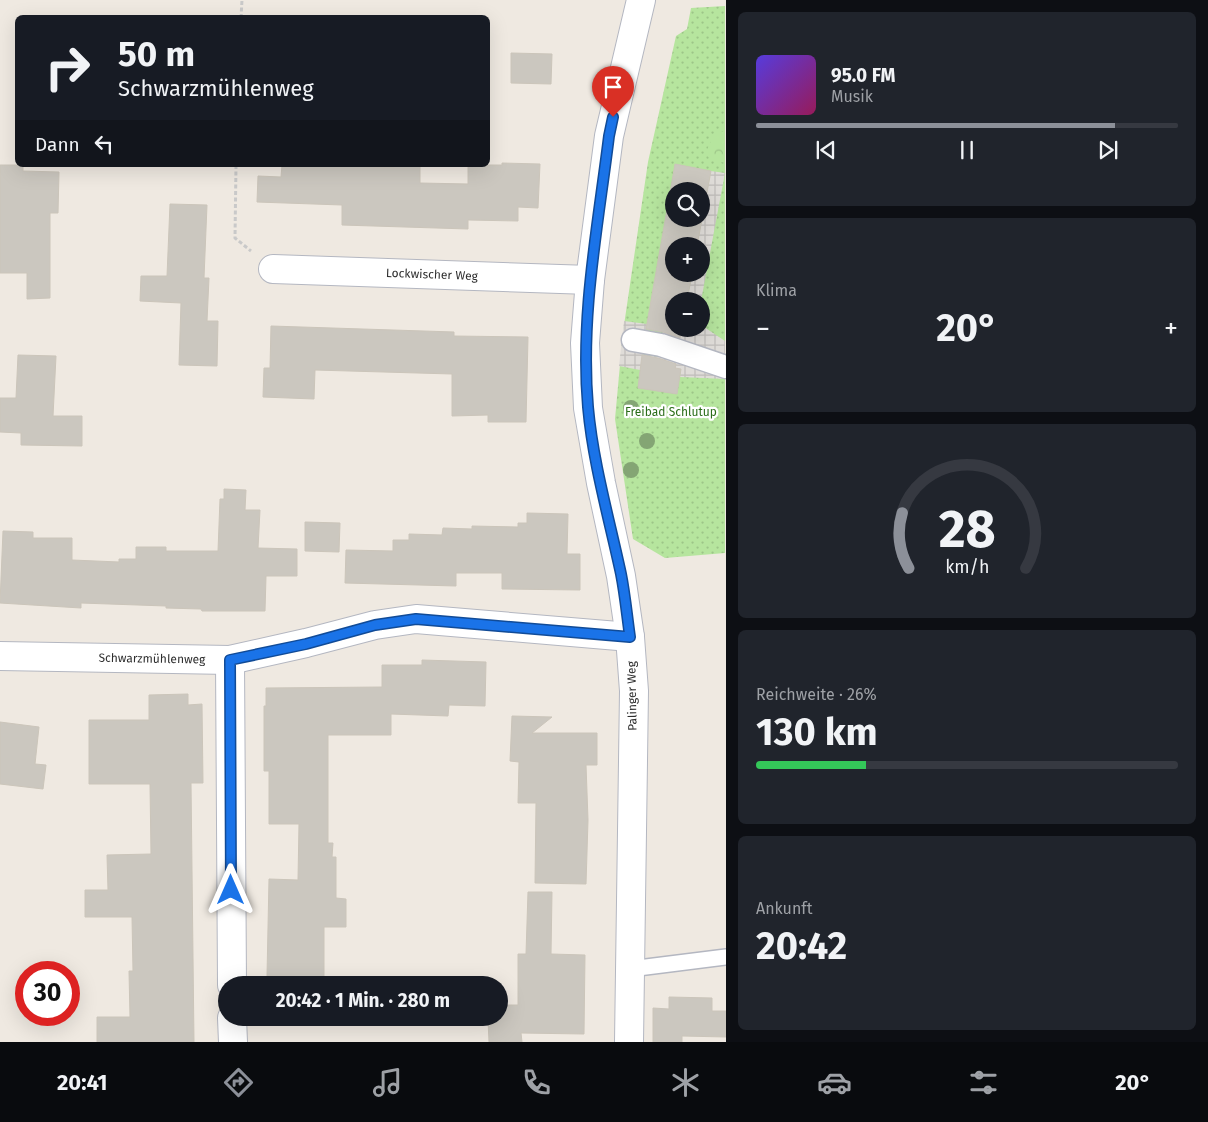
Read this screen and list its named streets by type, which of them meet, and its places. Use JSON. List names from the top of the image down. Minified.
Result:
{"streets":{"street":["Lockwischer Weg","Schwarzmühlenweg","Palinger Weg"]},"crossings":[["Lockwischer Weg","Palinger Weg"],["Schwarzmühlenweg","Palinger Weg"]],"parks":["Freibad Schlutup"],"page":{"turn":["50 m","Schwarzmühlenweg"],"song":["95.0 FM","Musik"],"then":"Dann","map_buttons":["+","−"],"tile":["Klima",["Reichweite · 26%","130 km"],["Ankunft","20:42"]],"heat":["−","20°","+"],"limit":"30","trip":"20:42 · 1 Min. · 280 m","tabs":["20:41","20°"],"gauge":["28","km/h"]}}
